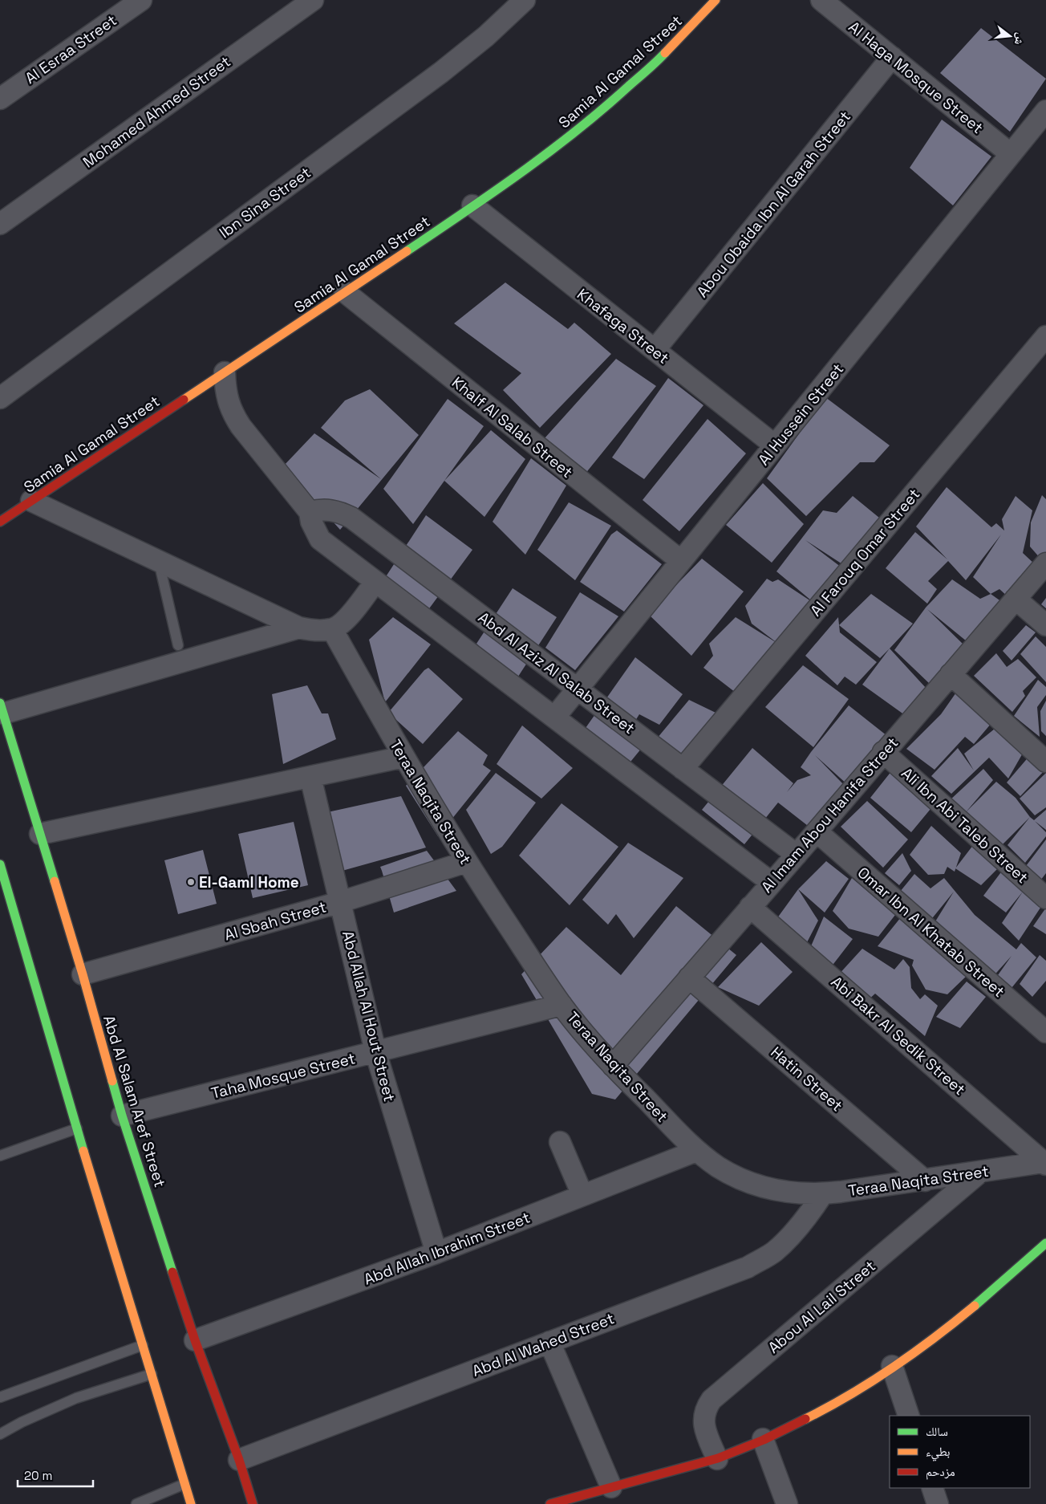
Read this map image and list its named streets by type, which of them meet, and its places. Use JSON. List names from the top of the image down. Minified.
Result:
{"streets":{"main road":["Samia Al Gamal Street","Abd Al Salam Aref Street"],"street":["Al Esraa Street","Al Haga Mosque Street","Mohamed Ahmed Street","Ibn Sina Street","Abou Obaida Ibn Al Garah Street","Khafaga Street","Al Hussein Street","Khalf Al Salab Street","Al Farouq Omar Street","Abd Al Aziz Al Salab Street","Teraa Naqita Street","Al Imam Abou Hanifa Street","Ali Ibn Abi Taleb Street","Al Sbah Street","Omar Ibn Al Khatab Street","Abd Allah Al Hout Street","Abi Bakr Al Sedik Street","Taha Mosque Street","Hatin Street","Abd Allah Ibrahim Street","Abou Al Lail Street","Abd Al Wahed Street"]},"crossings":[["Samia Al Gamal Street","Khafaga Street"],["Samia Al Gamal Street","Khalf Al Salab Street"],["Al Haga Mosque Street","Abou Obaida Ibn Al Garah Street"],["Al Haga Mosque Street","Al Hussein Street"],["Abou Obaida Ibn Al Garah Street","Khafaga Street"],["Khafaga Street","Al Hussein Street"],["Al Hussein Street","Khalf Al Salab Street"],["Al Hussein Street","Abd Al Aziz Al Salab Street"],["Al Farouq Omar Street","Abd Al Aziz Al Salab Street"],["Abd Al Aziz Al Salab Street","Al Imam Abou Hanifa Street"],["Teraa Naqita Street","Al Imam Abou Hanifa Street"],["Teraa Naqita Street","Al Sbah Street"],["Teraa Naqita Street","Abi Bakr Al Sedik Street"],["Teraa Naqita Street","Taha Mosque Street"],["Teraa Naqita Street","Hatin Street"],["Teraa Naqita Street","Abd Allah Ibrahim Street"],["Teraa Naqita Street","Abou Al Lail Street"],["Teraa Naqita Street","Abd Al Wahed Street"],["Al Imam Abou Hanifa Street","Ali Ibn Abi Taleb Street"],["Al Imam Abou Hanifa Street","Omar Ibn Al Khatab Street"],["Al Imam Abou Hanifa Street","Abi Bakr Al Sedik Street"],["Al Imam Abou Hanifa Street","Hatin Street"],["Al Sbah Street","Abd Allah Al Hout Street"],["Al Sbah Street","Abd Al Salam Aref Street"],["Abd Allah Al Hout Street","Taha Mosque Street"],["Abd Allah Al Hout Street","Abd Allah Ibrahim Street"],["Taha Mosque Street","Abd Al Salam Aref Street"],["Abd Al Salam Aref Street","Abd Allah Ibrahim Street"],["Abd Al Salam Aref Street","Abd Al Wahed Street"]],"places":["El-Gaml Home"],"legend":["سالك","بطيء","مزدحم"],"scale_bar":"20 m","north":"right"}
